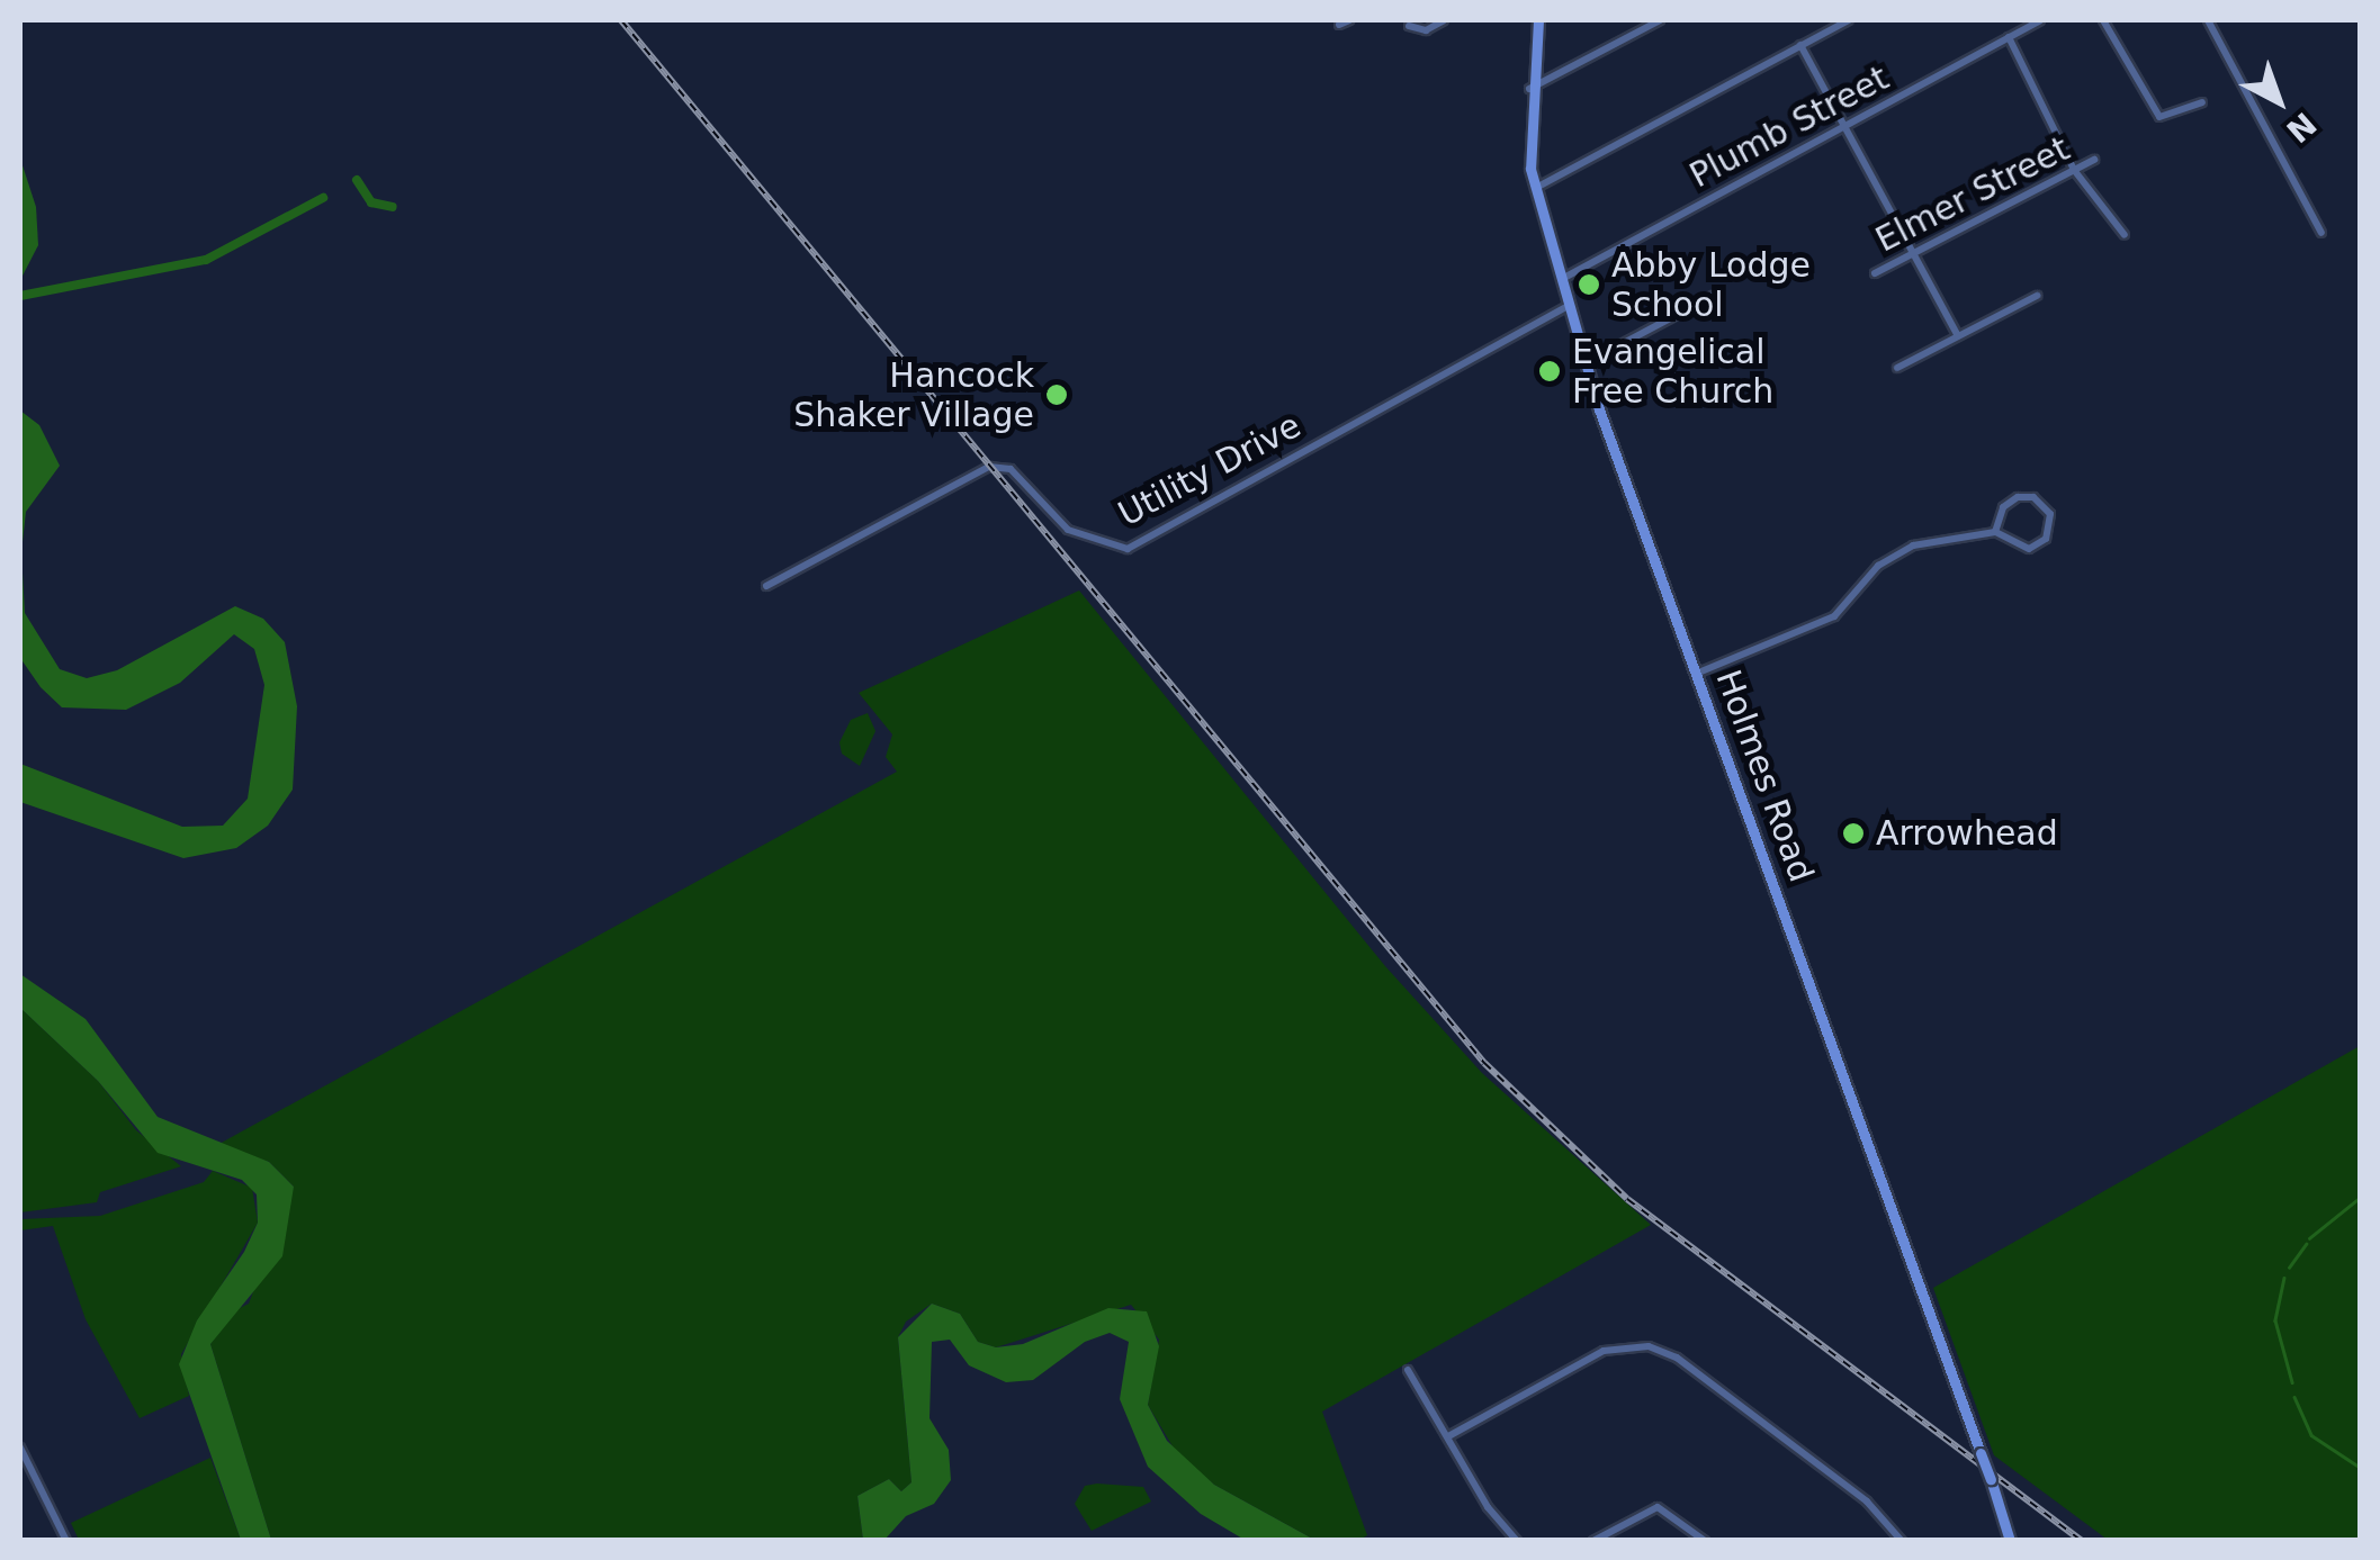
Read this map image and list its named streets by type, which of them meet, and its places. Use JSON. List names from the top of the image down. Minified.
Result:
{"streets":{"street":["Plumb Street","Elmer Street","Utility Drive","Holmes Road"]},"crossings":[["Plumb Street","Holmes Road"],["Utility Drive","Holmes Road"]],"places":["Abby Lodge School","Evangelical Free Church","Hancock Shaker Village","Arrowhead"],"north":"bottom right"}
